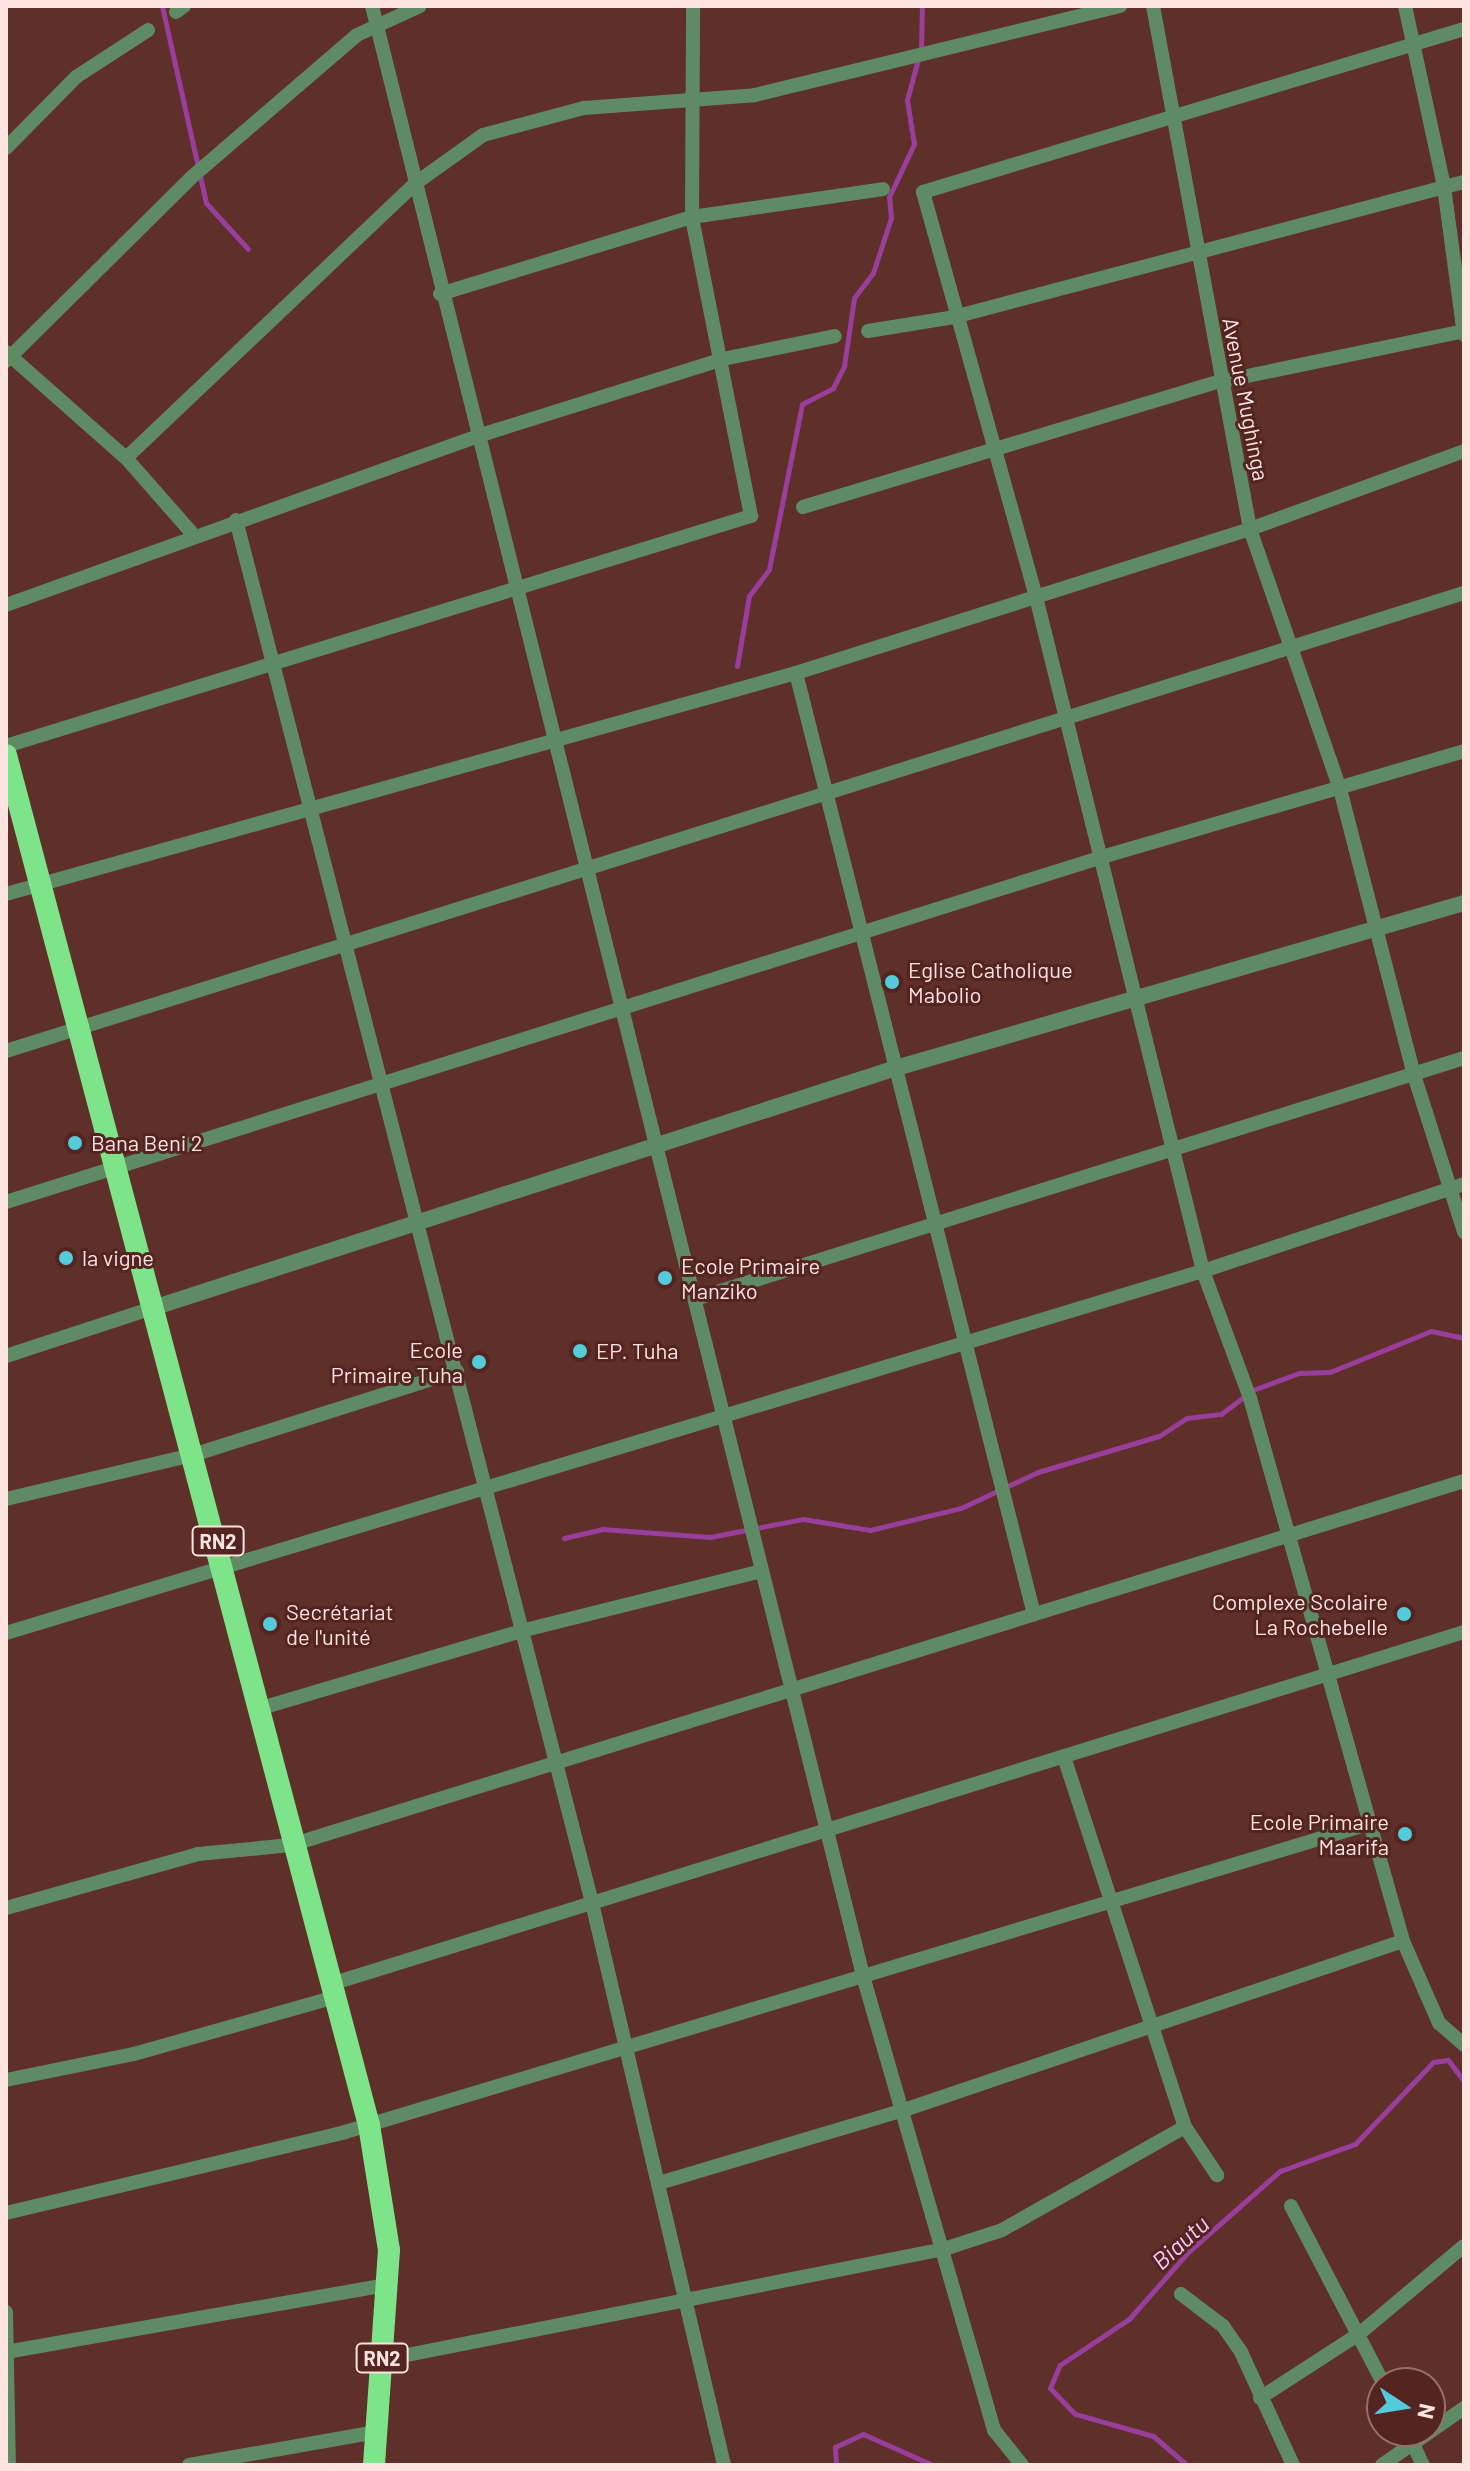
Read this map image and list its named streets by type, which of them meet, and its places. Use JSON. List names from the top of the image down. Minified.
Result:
{"streets":{"highway":["RN2"],"street":["Avenue Mughinga"]},"water":["Biautu"],"places":["Eglise Catholique Mabolio","Bana Beni 2","la vigne","Ecole Primaire Manziko","EP. Tuha","Ecole Primaire Tuha","Complexe Scolaire La Rochebelle","Secrétariat de l'unité","Ecole Primaire Maarifa"],"north":"right"}
